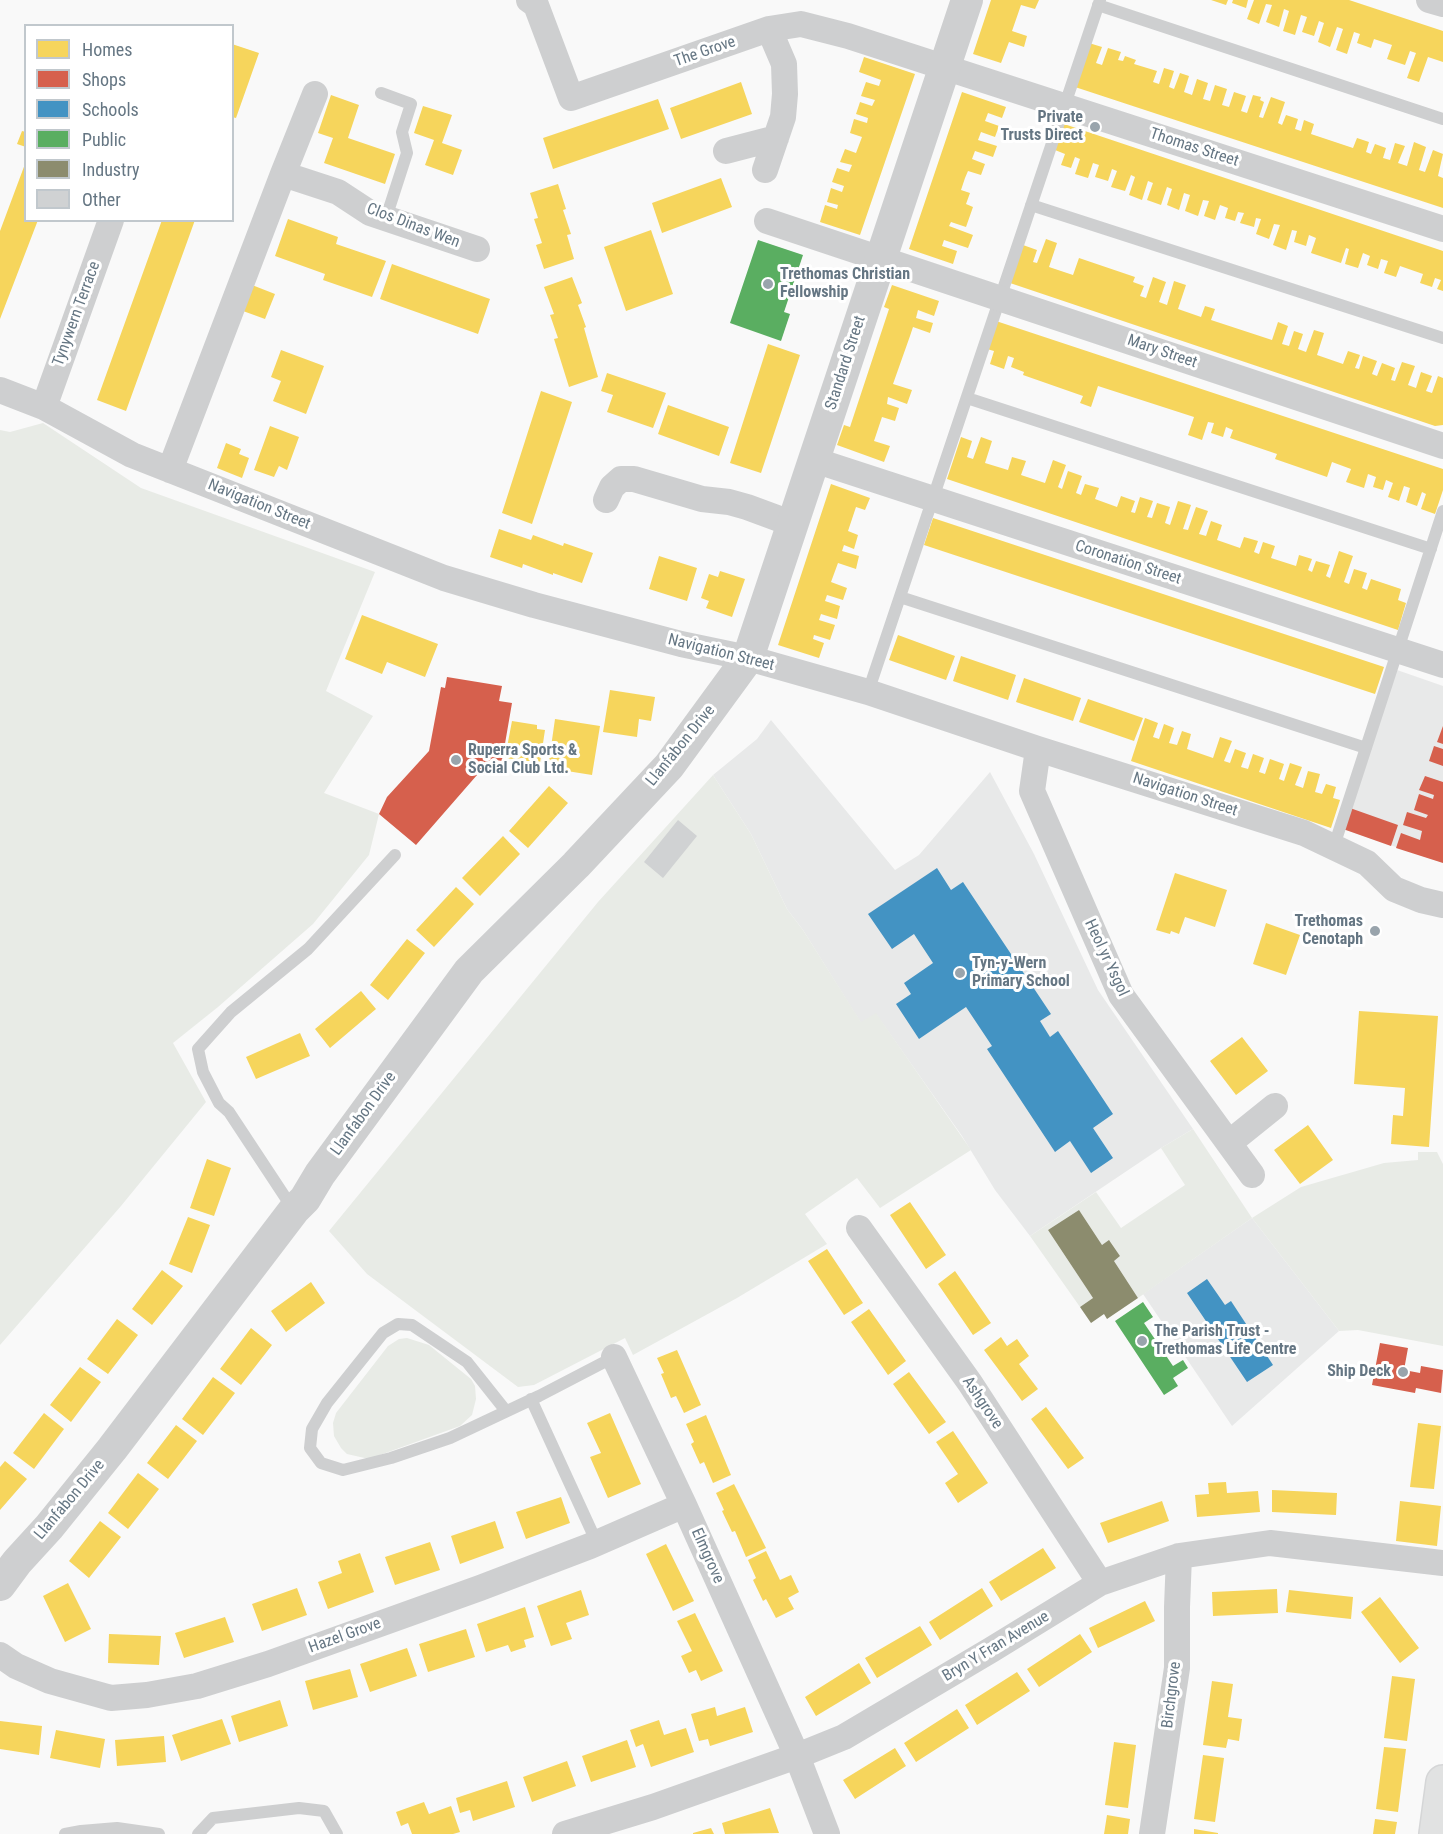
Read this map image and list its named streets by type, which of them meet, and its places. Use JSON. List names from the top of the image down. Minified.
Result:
{"streets":{"street":["The Grove","Thomas Street","Clos Dinas Wen","Tynywern Terrace","Mary Street","Standard Street","Navigation Street","Coronation Street","Llanfabon Drive","Heol yr Ysgol","Ashgrove","Elmgrove","Hazel Grove","Bryn Y Fran Avenue","Birchgrove"]},"crossings":[["The Grove","Thomas Street"],["The Grove","Standard Street"],["Thomas Street","Standard Street"],["Tynywern Terrace","Navigation Street"],["Mary Street","Standard Street"],["Standard Street","Navigation Street"],["Standard Street","Coronation Street"],["Standard Street","Llanfabon Drive"],["Navigation Street","Llanfabon Drive"],["Navigation Street","Heol yr Ysgol"],["Ashgrove","Bryn Y Fran Avenue"],["Elmgrove","Hazel Grove"],["Elmgrove","Bryn Y Fran Avenue"],["Bryn Y Fran Avenue","Birchgrove"]],"places":["Private Trusts Direct","Trethomas Christian Fellowship","Ruperra Sports & Social Club Ltd.","Trethomas Cenotaph","Tyn-y-Wern Primary School","The Parish Trust - Trethomas Life Centre","Ship Deck"],"legend":["Homes","Shops","Schools","Public","Industry","Other"]}
